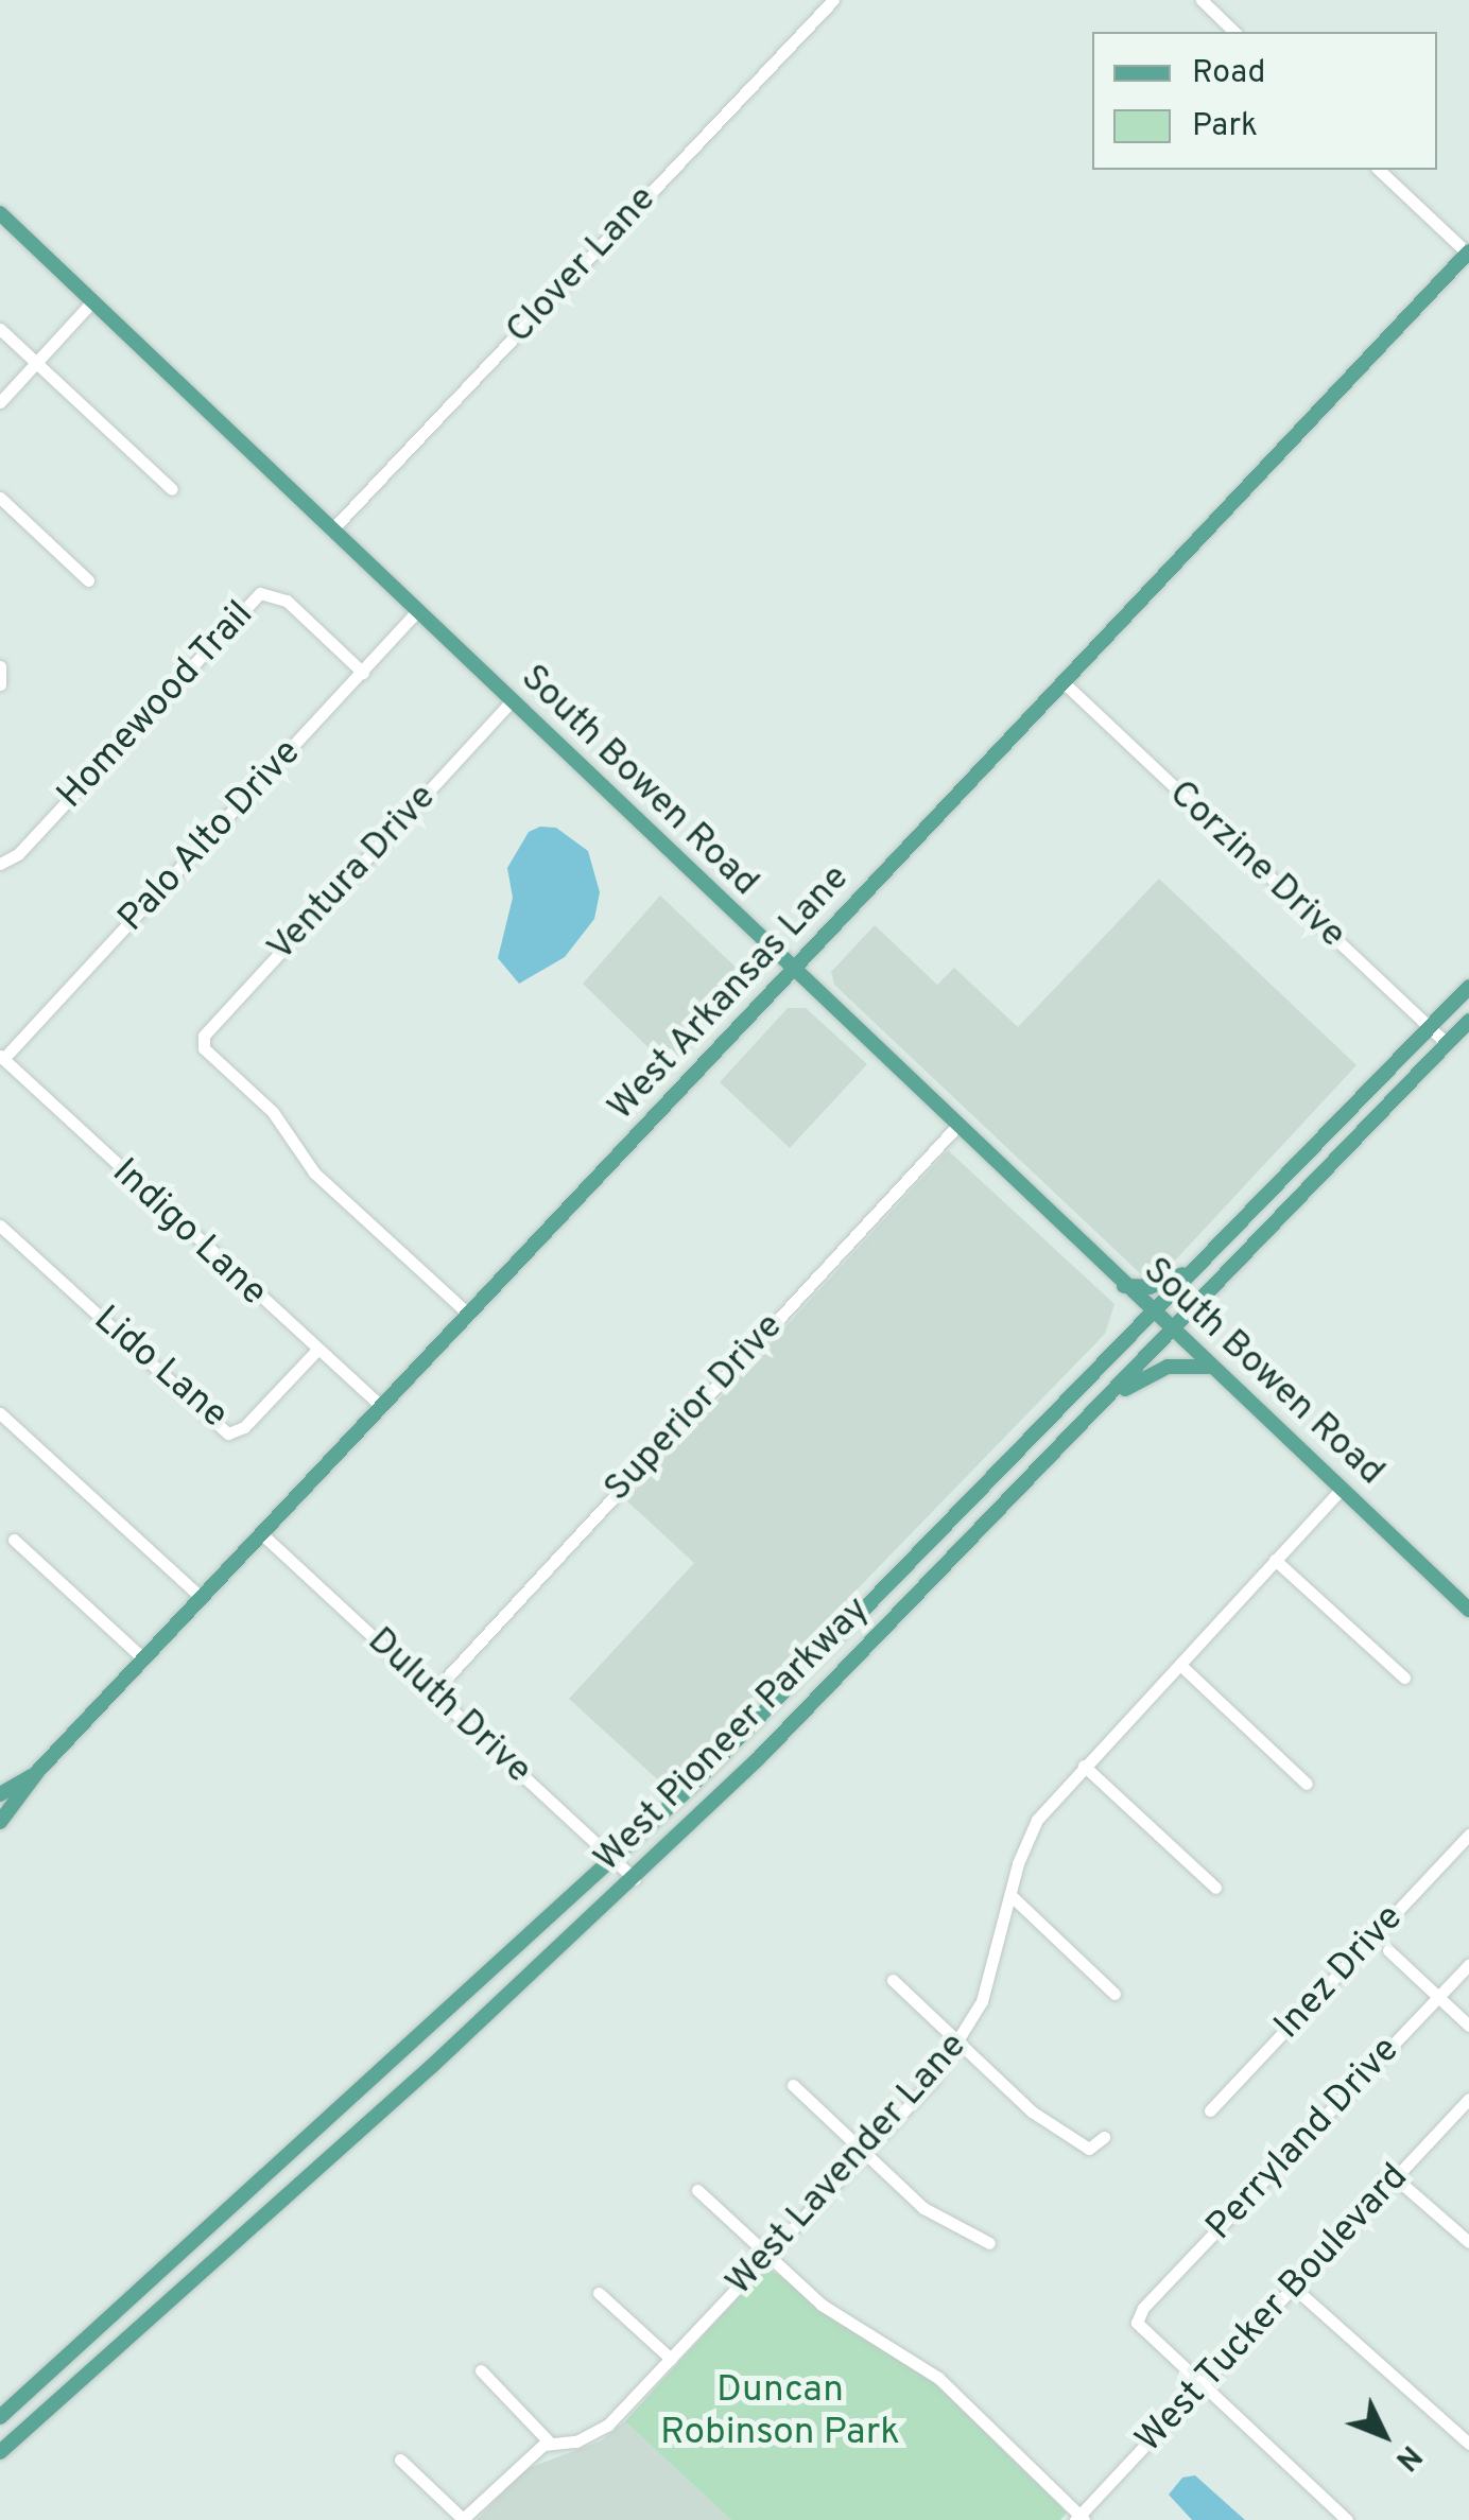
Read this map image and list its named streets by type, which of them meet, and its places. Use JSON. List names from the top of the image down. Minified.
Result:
{"streets":{"main road":["South Bowen Road","West Arkansas Lane","West Pioneer Parkway"],"street":["Clover Lane","Homewood Trail","Palo Alto Drive","Corzine Drive","Ventura Drive","Indigo Lane","Lido Lane","Superior Drive","Duluth Drive","Inez Drive","Perryland Drive","West Lavender Lane","West Tucker Boulevard"]},"crossings":[["Clover Lane","South Bowen Road"],["Homewood Trail","Palo Alto Drive"],["South Bowen Road","Palo Alto Drive"],["South Bowen Road","Ventura Drive"],["South Bowen Road","West Arkansas Lane"],["South Bowen Road","Superior Drive"],["South Bowen Road","West Pioneer Parkway"],["South Bowen Road","West Lavender Lane"],["Palo Alto Drive","Indigo Lane"],["Corzine Drive","West Arkansas Lane"],["Corzine Drive","West Pioneer Parkway"],["Ventura Drive","West Arkansas Lane"],["West Arkansas Lane","Indigo Lane"],["West Arkansas Lane","Duluth Drive"],["Indigo Lane","Lido Lane"],["Superior Drive","Duluth Drive"],["Duluth Drive","West Pioneer Parkway"],["Perryland Drive","West Tucker Boulevard"]],"parks":["Duncan Robinson Park"],"legend":["Road","Park"],"north":"bottom right"}
